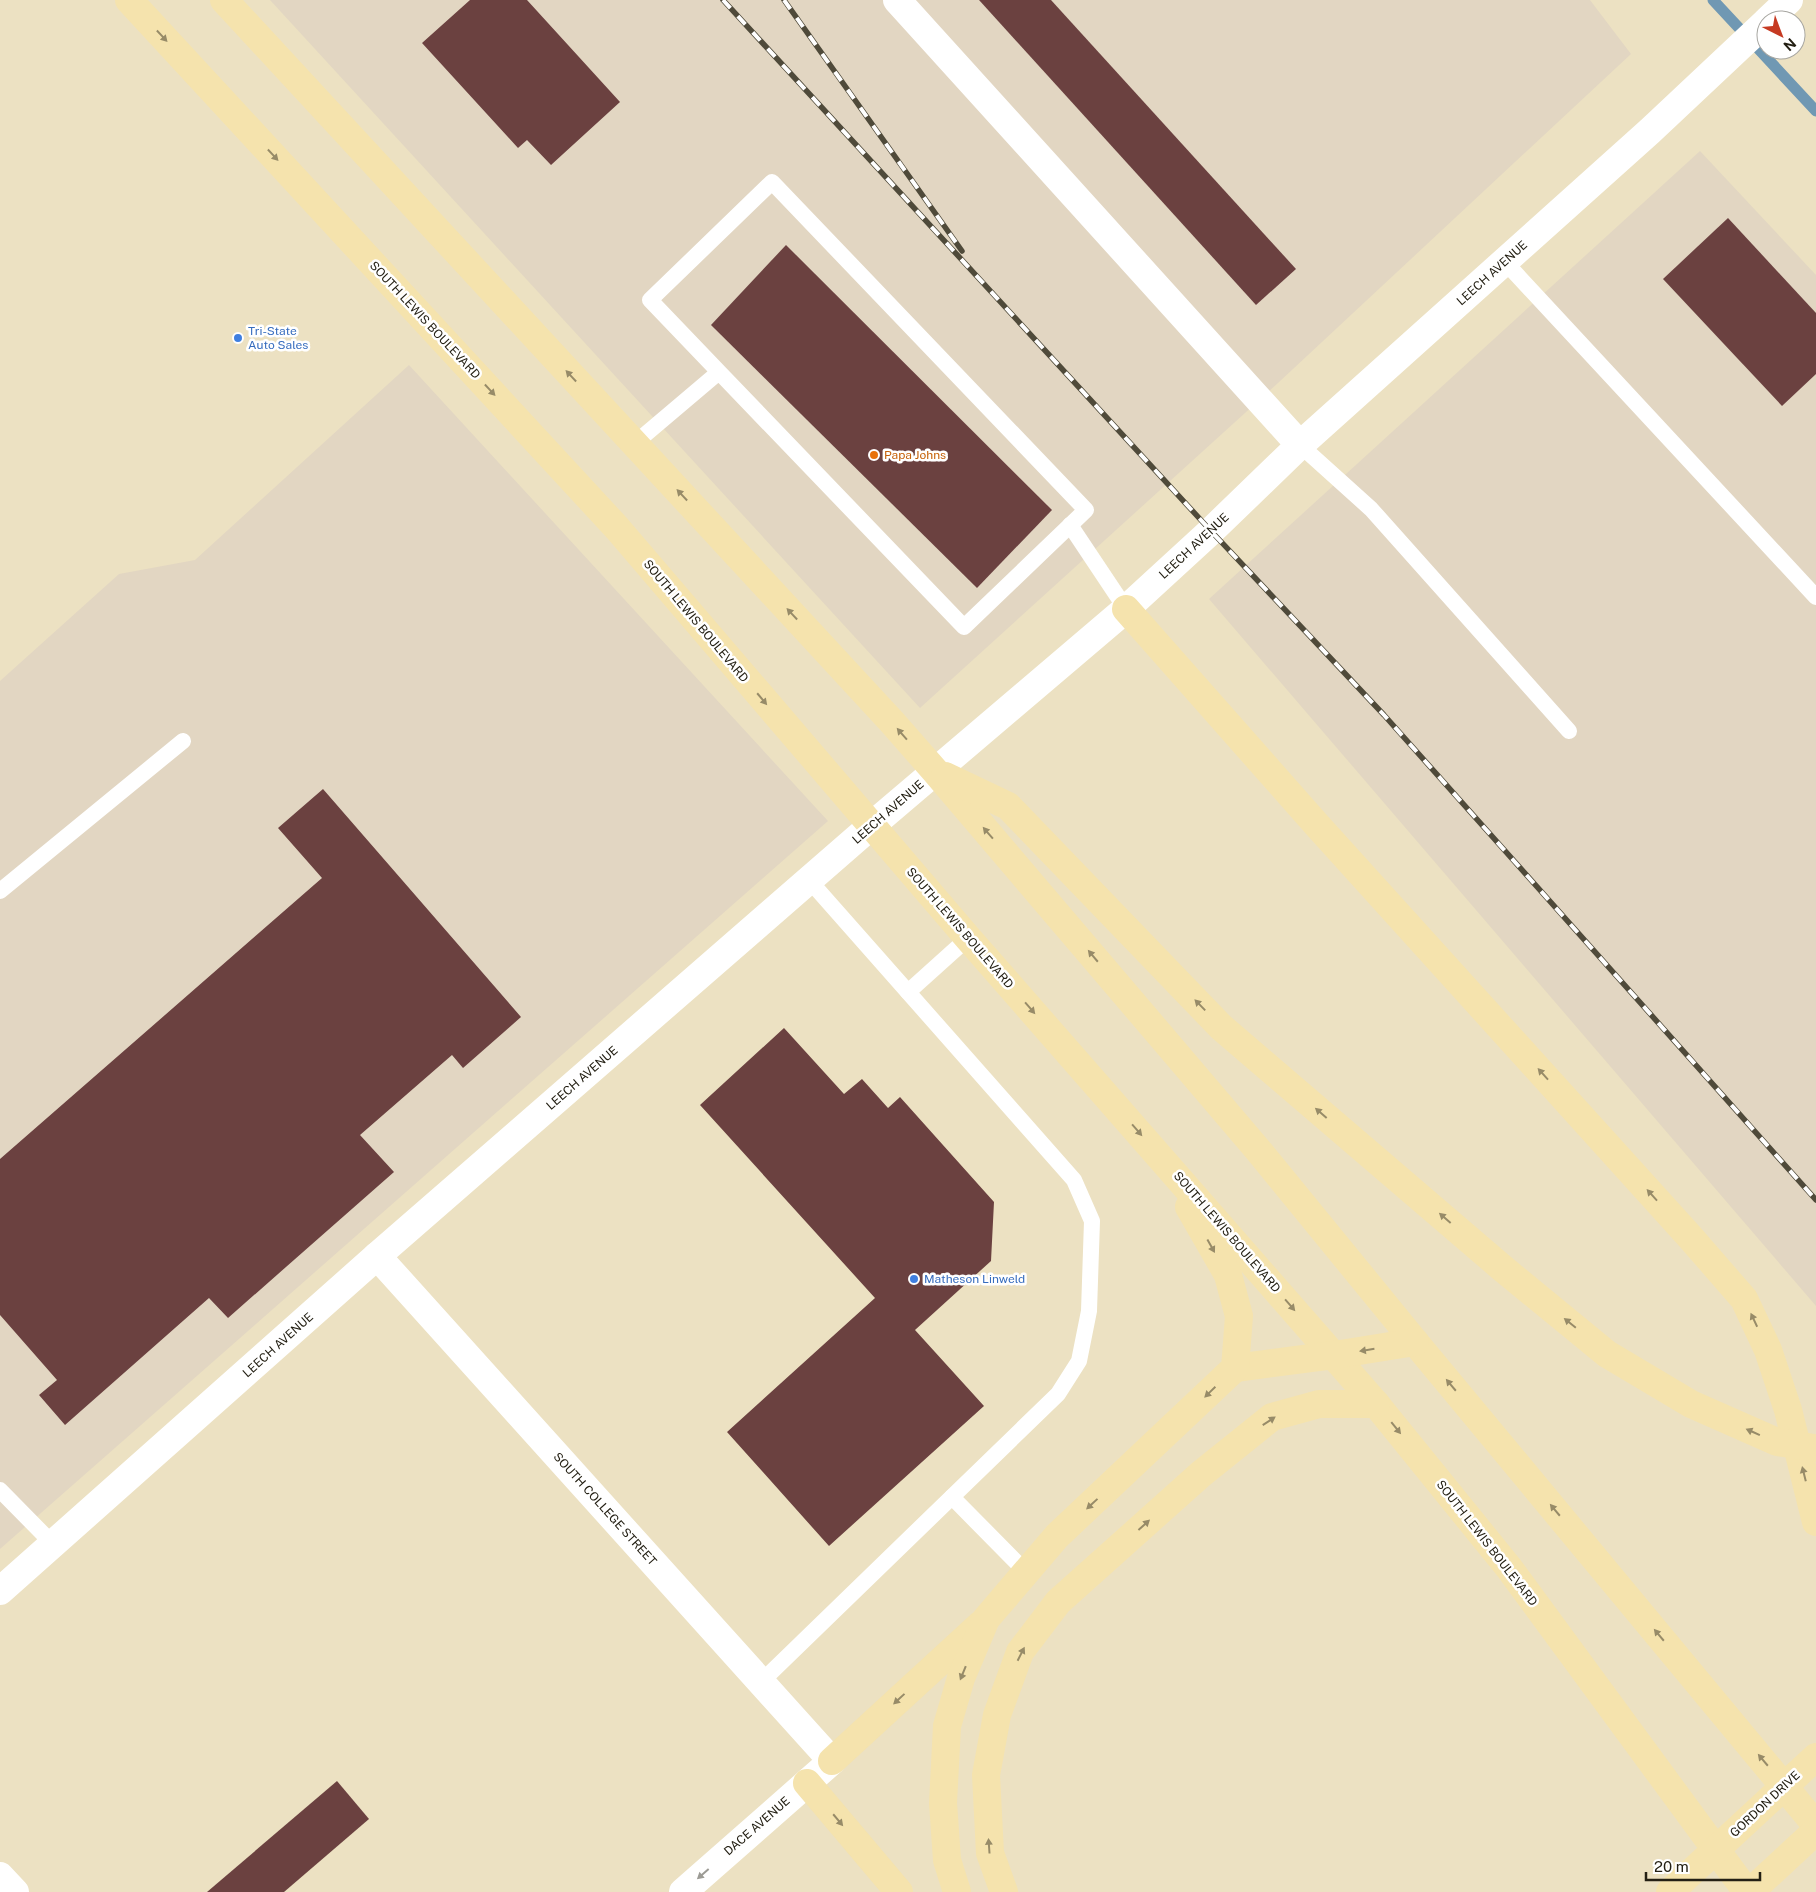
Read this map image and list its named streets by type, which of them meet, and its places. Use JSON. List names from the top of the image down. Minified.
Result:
{"streets":{"main road":["SOUTH LEWIS BOULEVARD","GORDON DRIVE"],"street":["LEECH AVENUE","SOUTH COLLEGE STREET","DACE AVENUE"]},"crossings":[["LEECH AVENUE","SOUTH LEWIS BOULEVARD"],["LEECH AVENUE","SOUTH COLLEGE STREET"],["SOUTH COLLEGE STREET","DACE AVENUE"]],"one_way":["DACE AVENUE"],"places":["Tri-State Auto Sales","Papa Johns","Matheson Linweld"],"scale_bar":"20 m","north":"bottom right"}
